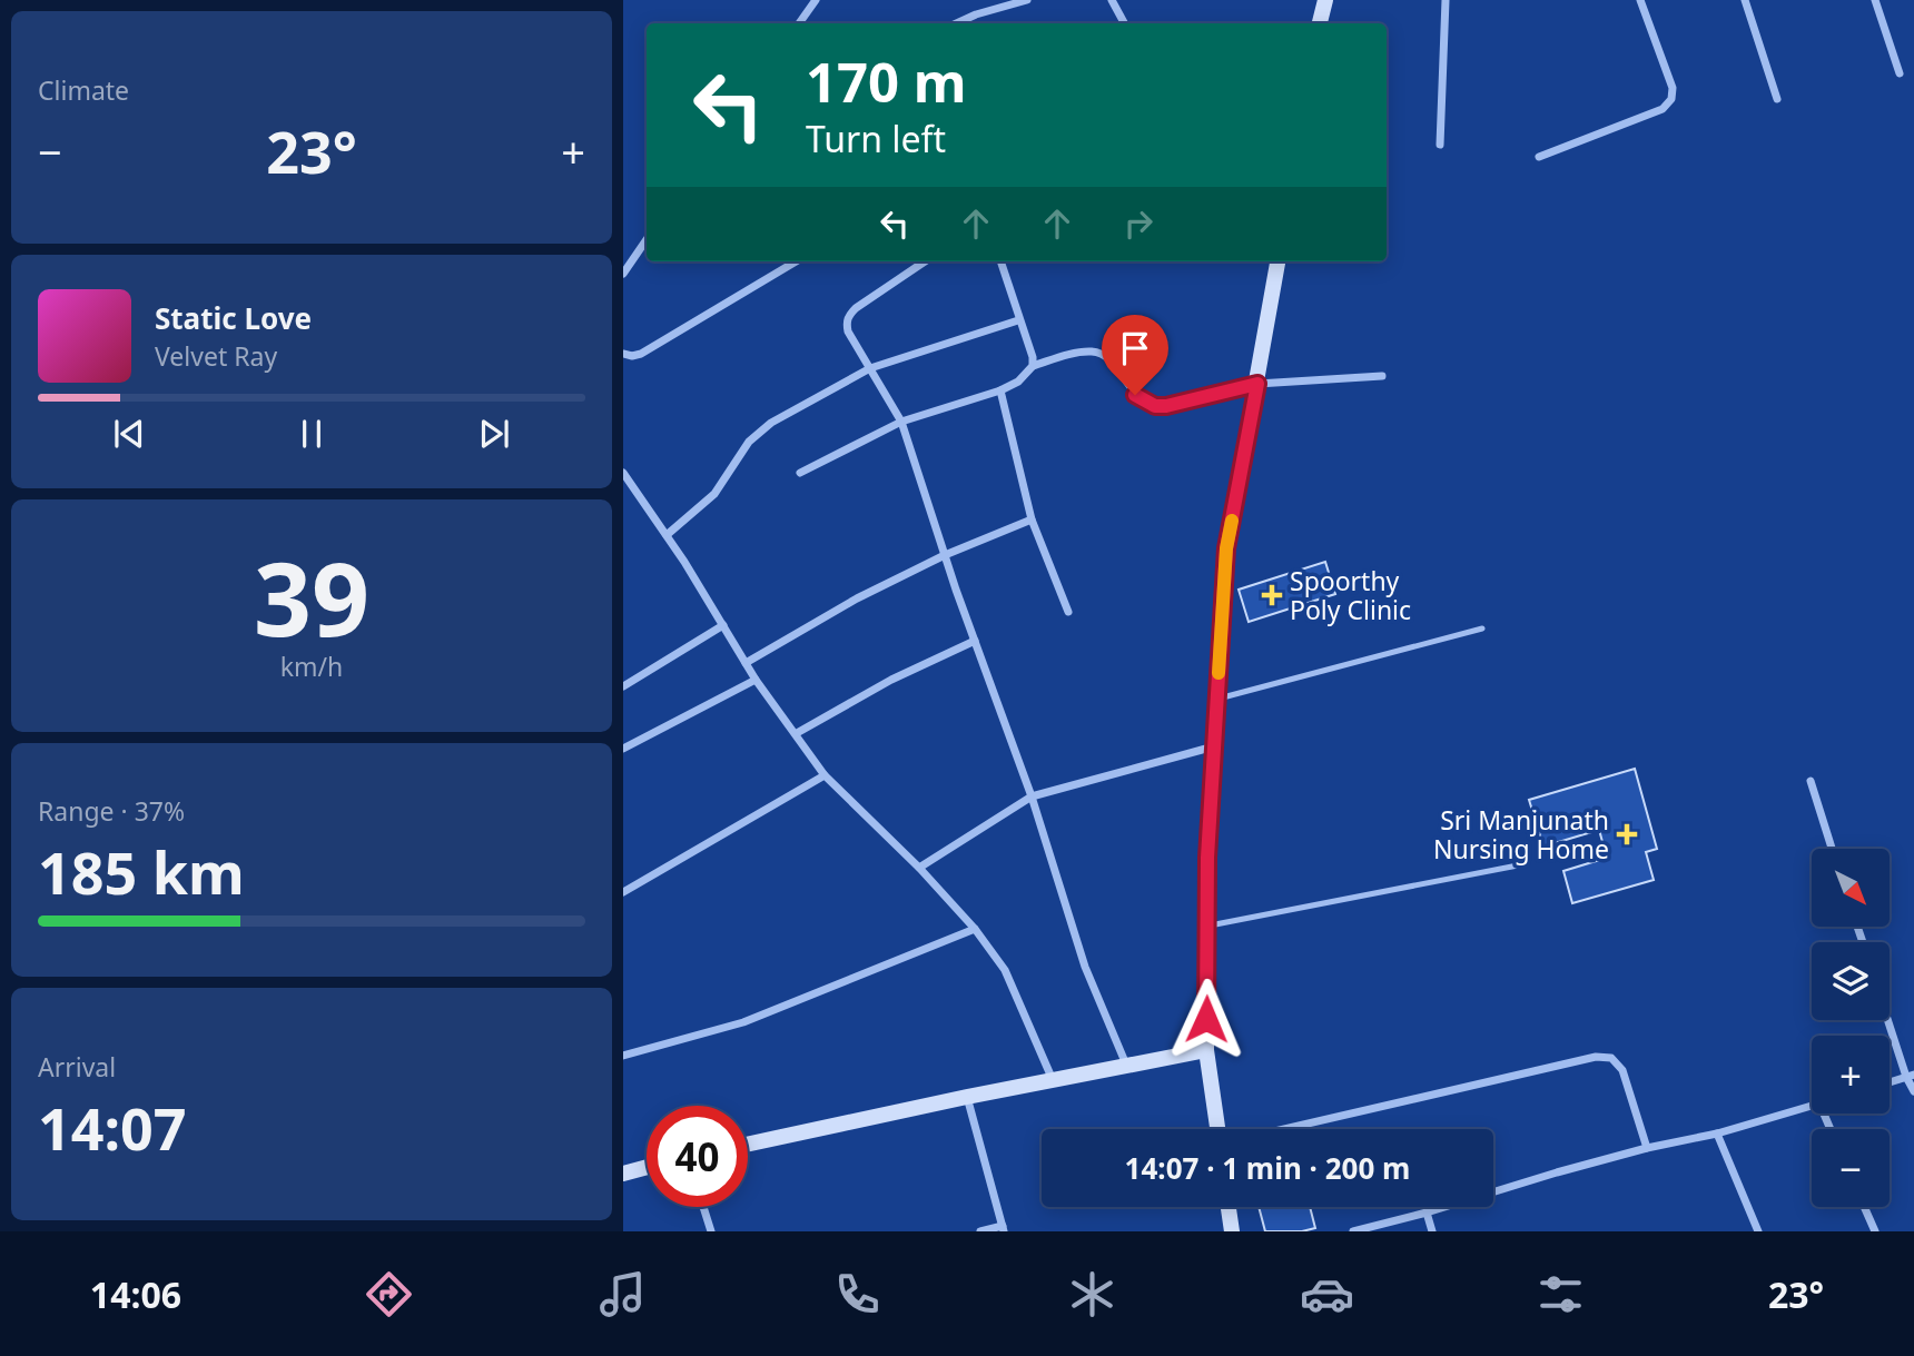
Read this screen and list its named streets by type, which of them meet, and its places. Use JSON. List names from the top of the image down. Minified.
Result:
{"places":{"health":["Spoorthy Poly Clinic","Sri Manjunath Nursing Home"]},"north":"bottom right","page":{"tile":["Climate",["39","km/h"],["Range · 37%","185 km"],["Arrival","14:07"]],"turn":["170 m","Turn left"],"heat":["−","23°","+"],"song":["Static Love","Velvet Ray"],"map_buttons":["+","−"],"limit":"40","trip":"14:07 · 1 min · 200 m","tabs":["14:06","23°"]}}
